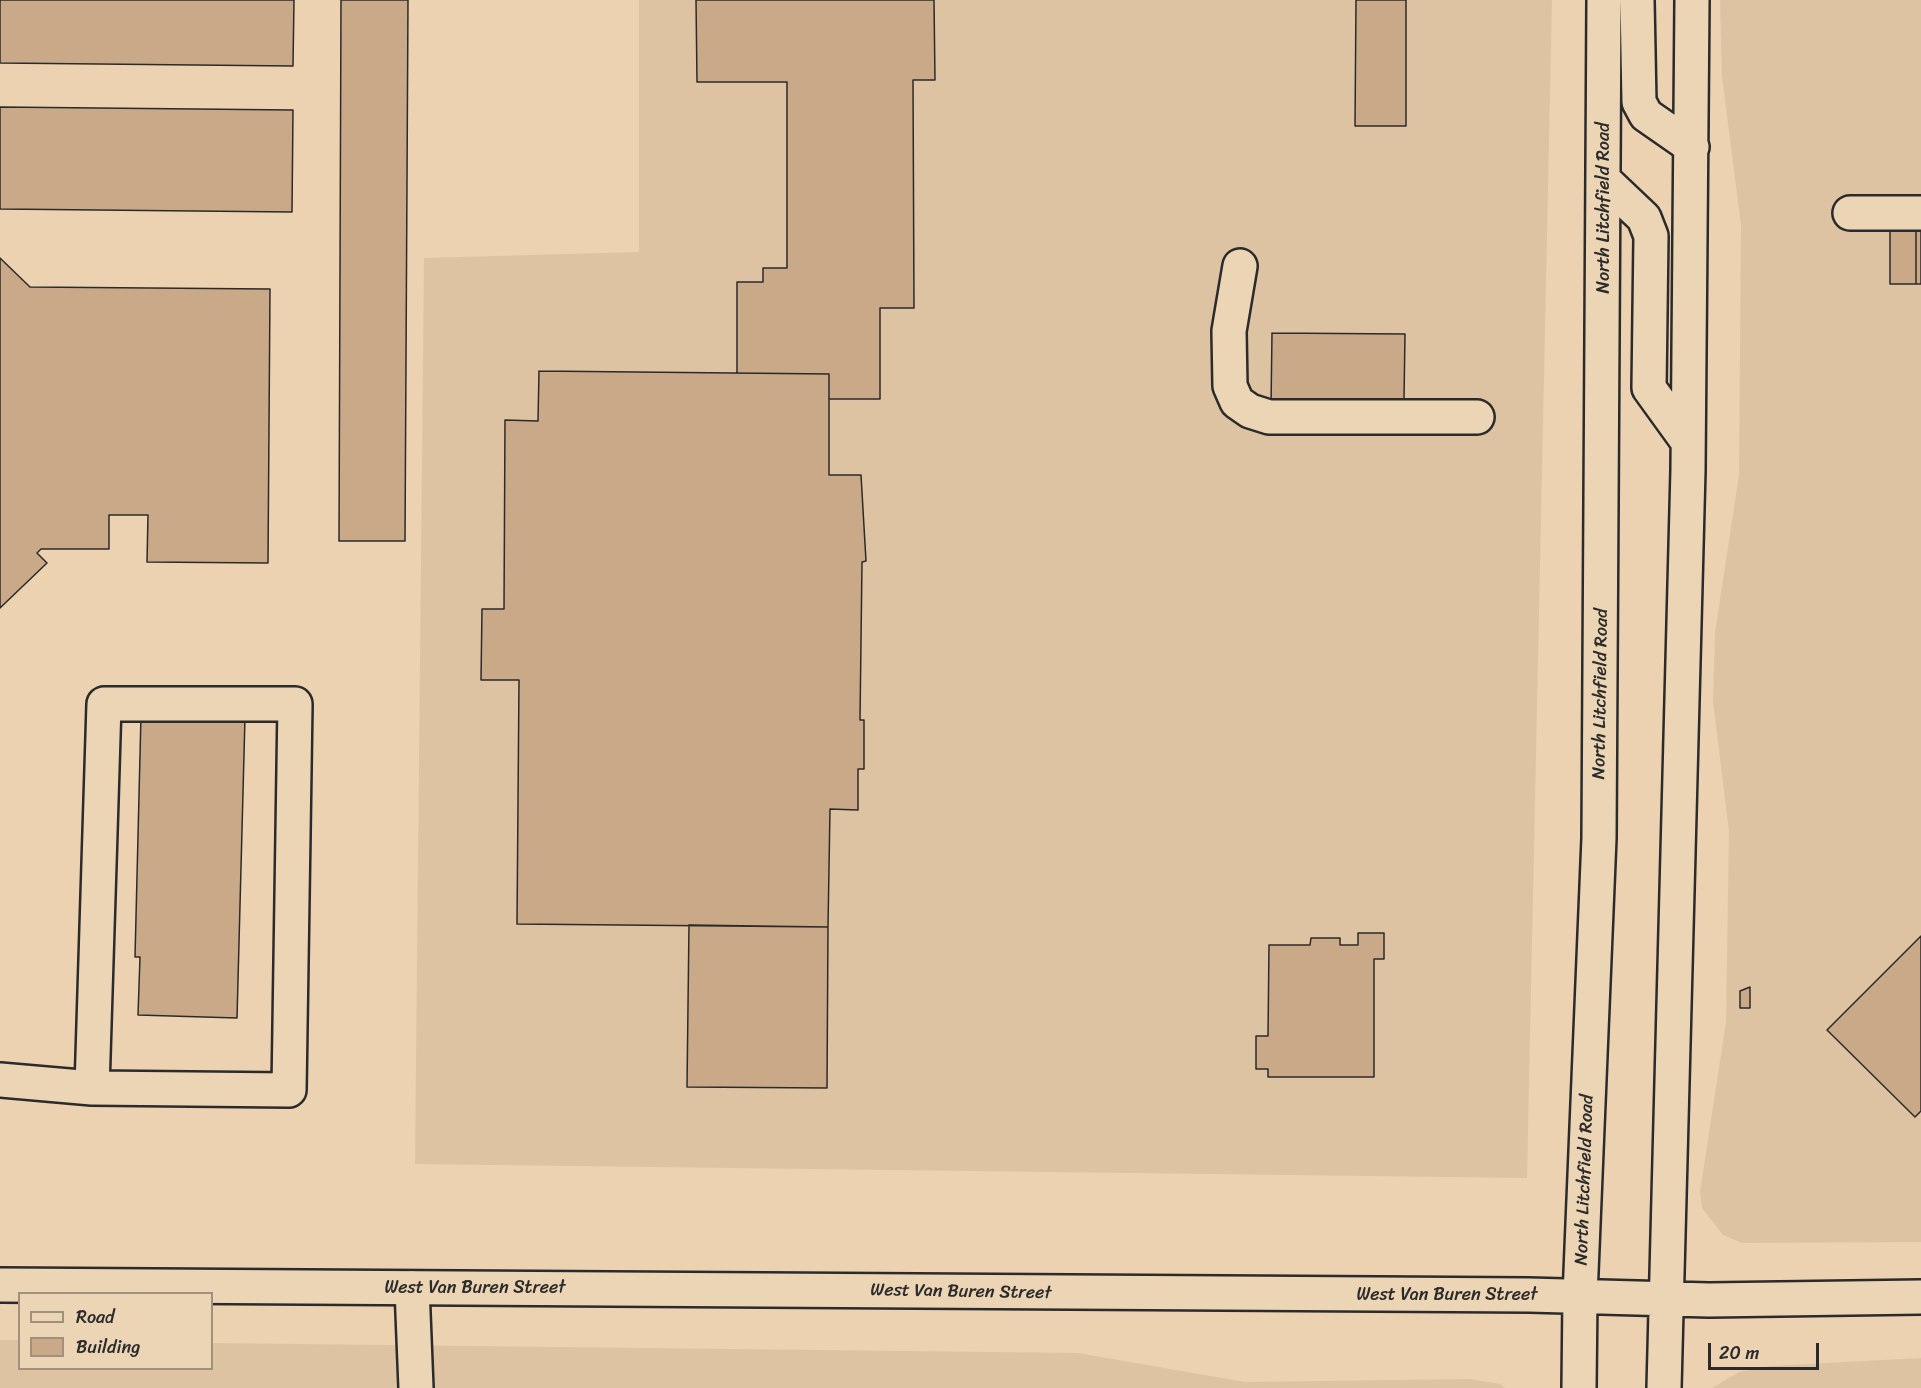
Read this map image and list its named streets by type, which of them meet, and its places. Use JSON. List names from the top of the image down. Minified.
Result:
{"streets":{"main road":["North Litchfield Road","West Van Buren Street"]},"crossings":[["North Litchfield Road","West Van Buren Street"]],"legend":["Road","Building"],"scale_bar":"20 m"}
